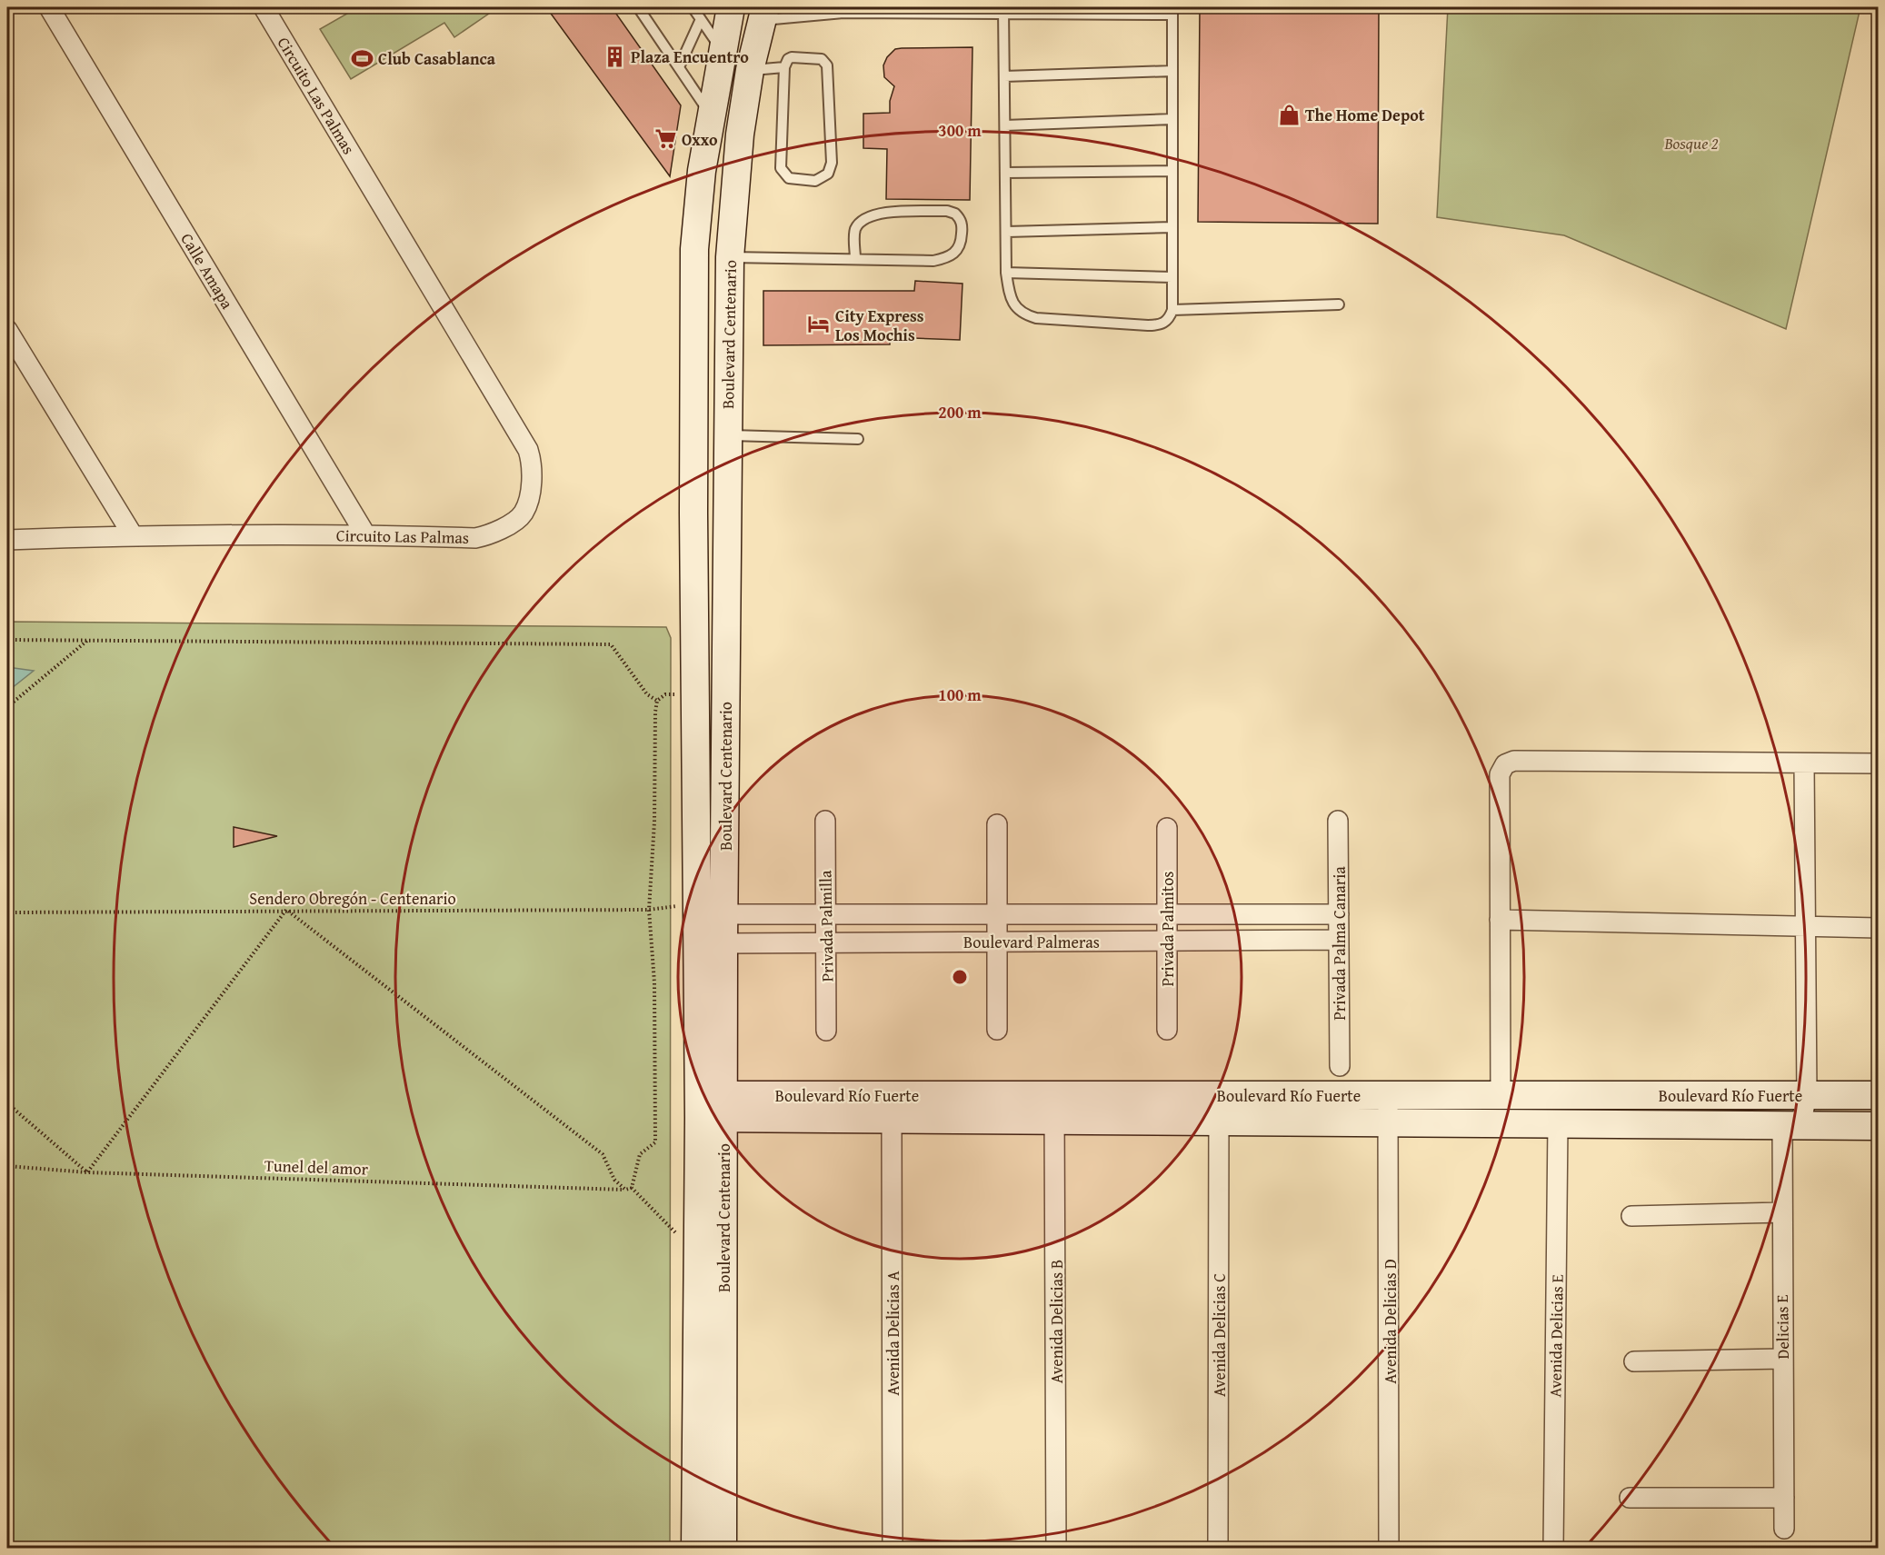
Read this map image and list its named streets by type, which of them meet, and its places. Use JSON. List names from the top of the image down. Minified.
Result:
{"streets":{"main road":["Boulevard Centenario","Boulevard Río Fuerte"],"street":["Circuito Las Palmas","Calle Amapa","Privada Palmilla","Privada Palmitos","Boulevard Palmeras","Privada Palma Canaria","Avenida Delicias B","Avenida Delicias D","Delicias E","Avenida Delicias A","Avenida Delicias C","Avenida Delicias E"],"path":["Sendero Obregón - Centenario","Tunel del amor"]},"crossings":[["Circuito Las Palmas","Calle Amapa"],["Boulevard Centenario","Sendero Obregón - Centenario"],["Boulevard Centenario","Boulevard Palmeras"],["Boulevard Centenario","Boulevard Río Fuerte"],["Privada Palmilla","Boulevard Palmeras"],["Privada Palmitos","Boulevard Palmeras"],["Boulevard Palmeras","Privada Palma Canaria"],["Boulevard Río Fuerte","Avenida Delicias B"],["Boulevard Río Fuerte","Avenida Delicias D"],["Boulevard Río Fuerte","Delicias E"],["Boulevard Río Fuerte","Avenida Delicias A"],["Boulevard Río Fuerte","Avenida Delicias C"],["Boulevard Río Fuerte","Avenida Delicias E"]],"parks":["Bosque 2"],"places":{"building":["Plaza Encuentro"],"sports":["Club Casablanca"],"shop":["The Home Depot"],"supermarket":["Oxxo"],"hotel":["City Express Los Mochis"]},"rings":["300 m","200 m","100 m"]}
